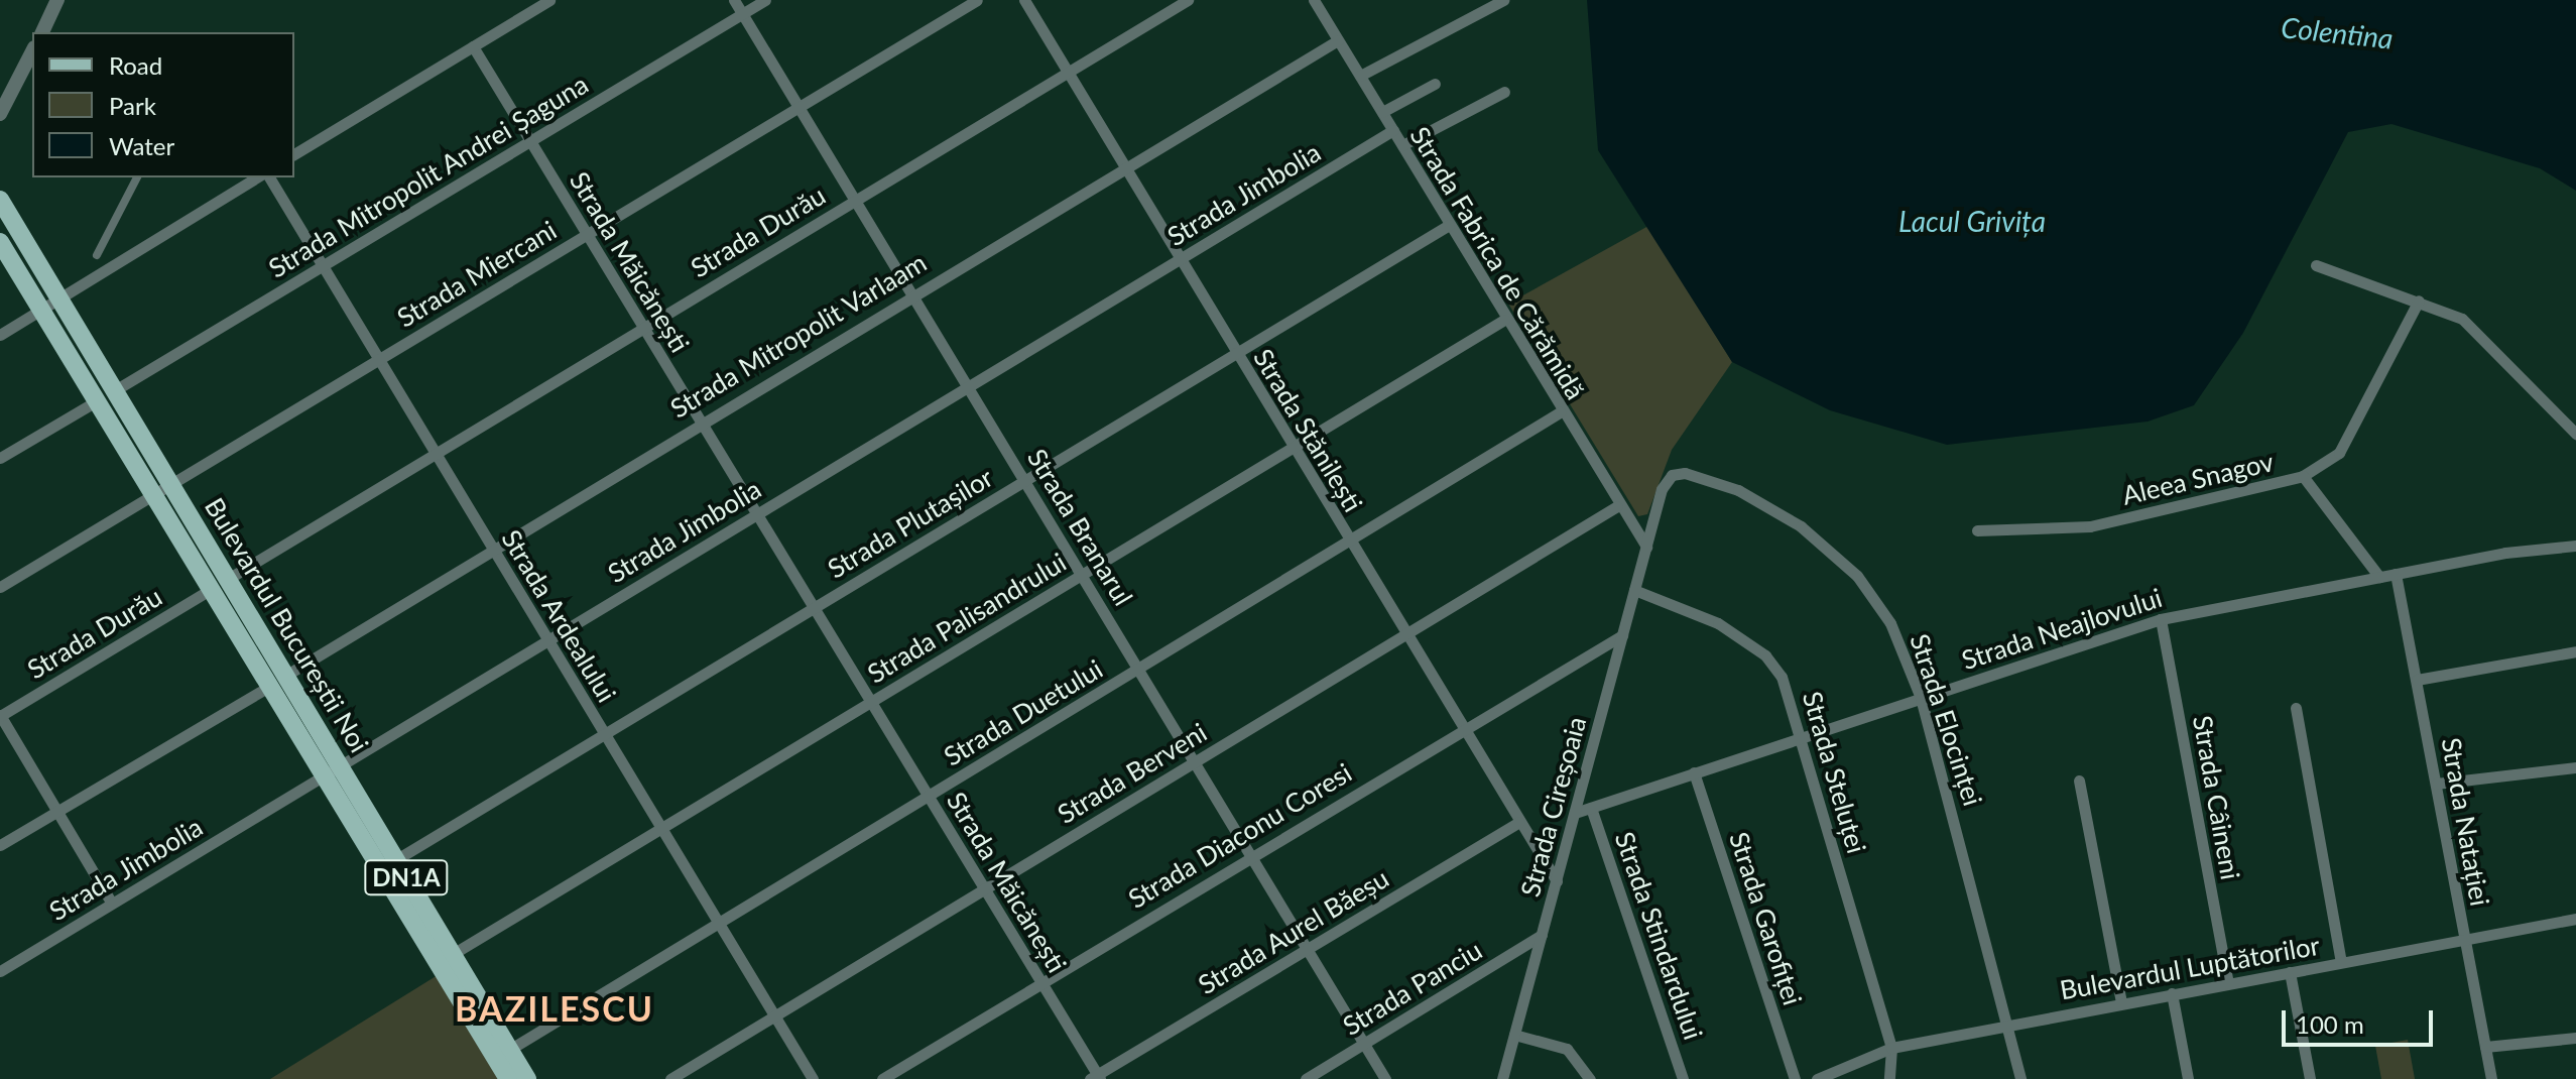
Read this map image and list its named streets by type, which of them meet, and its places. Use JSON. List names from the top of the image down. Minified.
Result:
{"streets":{"main road":["Bulevardul Bucureștii Noi","DN1A"],"street":["Strada Mitropolit Andrei Șaguna","Strada Jimbolia","Strada Durău","Strada Măicănești","Strada Fabrica de Cărămidă","Strada Miercani","Strada Mitropolit Varlaam","Strada Stănilești","Aleea Snagov","Strada Plutașilor","Strada Branarul","Strada Ardealului","Strada Palisandrului","Strada Neajlovului","Strada Duetului","Strada Elocinței","Strada Steluței","Strada Berveni","Strada Câineni","Strada Cireșoaia","Strada Natației","Strada Diaconu Coresi","Strada Garofiței","Strada Aurel Băeșu","Strada Stindardului","Bulevardul Luptătorilor","Strada Panciu"]},"crossings":[["Strada Mitropolit Andrei Șaguna","Strada Măicănești"],["Strada Mitropolit Andrei Șaguna","Strada Branarul"],["Strada Mitropolit Andrei Șaguna","Strada Ardealului"],["Strada Mitropolit Andrei Șaguna","Bulevardul Bucureștii Noi"],["Strada Jimbolia","Strada Măicănești"],["Strada Jimbolia","Strada Fabrica de Cărămidă"],["Strada Jimbolia","Strada Stănilești"],["Strada Jimbolia","Strada Branarul"],["Strada Jimbolia","Strada Ardealului"],["Strada Jimbolia","Bulevardul Bucureștii Noi"],["Strada Durău","Strada Măicănești"],["Strada Durău","Strada Stănilești"],["Strada Durău","Strada Branarul"],["Strada Durău","Strada Ardealului"],["Strada Durău","Bulevardul Bucureștii Noi"],["Strada Măicănești","Strada Miercani"],["Strada Măicănești","Strada Mitropolit Varlaam"],["Strada Măicănești","Strada Plutașilor"],["Strada Măicănești","Strada Palisandrului"],["Strada Măicănești","Strada Duetului"],["Strada Măicănești","Strada Berveni"],["Strada Măicănești","Strada Diaconu Coresi"],["Strada Măicănești","Strada Aurel Băeșu"],["Strada Fabrica de Cărămidă","Strada Mitropolit Varlaam"],["Strada Fabrica de Cărămidă","Strada Plutașilor"],["Strada Fabrica de Cărămidă","Strada Palisandrului"],["Strada Fabrica de Cărămidă","Strada Duetului"],["Strada Fabrica de Cărămidă","Strada Elocinței"],["Strada Fabrica de Cărămidă","Strada Berveni"],["Strada Fabrica de Cărămidă","Strada Cireșoaia"],["Strada Miercani","Strada Branarul"],["Strada Miercani","Strada Ardealului"],["Strada Miercani","Bulevardul Bucureștii Noi"],["Strada Mitropolit Varlaam","Strada Stănilești"],["Strada Mitropolit Varlaam","Strada Branarul"],["Strada Mitropolit Varlaam","Strada Ardealului"],["Strada Mitropolit Varlaam","Bulevardul Bucureștii Noi"],["Strada Stănilești","Strada Plutașilor"],["Strada Stănilești","Strada Palisandrului"],["Strada Stănilești","Strada Duetului"],["Strada Stănilești","Strada Berveni"],["Strada Stănilești","Strada Cireșoaia"],["Strada Stănilești","Strada Diaconu Coresi"],["Strada Stănilești","Strada Aurel Băeșu"],["Aleea Snagov","Strada Neajlovului"],["Strada Plutașilor","Strada Branarul"],["Strada Plutașilor","Strada Ardealului"],["Strada Plutașilor","Bulevardul Bucureștii Noi"],["Strada Branarul","Strada Palisandrului"],["Strada Branarul","Strada Duetului"],["Strada Branarul","Strada Berveni"],["Strada Branarul","Strada Diaconu Coresi"],["Strada Branarul","Strada Aurel Băeșu"],["Strada Branarul","Strada Panciu"],["Strada Ardealului","Strada Palisandrului"],["Strada Ardealului","Strada Duetului"],["Strada Ardealului","Strada Berveni"],["Strada Palisandrului","Bulevardul Bucureștii Noi"],["Bulevardul Bucureștii Noi","Strada Duetului"],["Strada Neajlovului","Strada Elocinței"],["Strada Neajlovului","Strada Steluței"],["Strada Neajlovului","Strada Câineni"],["Strada Neajlovului","Strada Cireșoaia"],["Strada Neajlovului","Strada Natației"],["Strada Neajlovului","Strada Garofiței"],["Strada Neajlovului","Strada Stindardului"],["Strada Elocinței","Strada Cireșoaia"],["Strada Elocinței","Bulevardul Luptătorilor"],["Strada Steluței","Strada Cireșoaia"],["Strada Steluței","Bulevardul Luptătorilor"],["Strada Câineni","Bulevardul Luptătorilor"],["Strada Cireșoaia","Strada Diaconu Coresi"],["Strada Cireșoaia","Strada Panciu"],["Strada Natației","Bulevardul Luptătorilor"]],"districts":["BAZILESCU"],"water":["Colentina","Lacul Grivița"],"legend":["Road","Park","Water"],"scale_bar":"100 m"}
